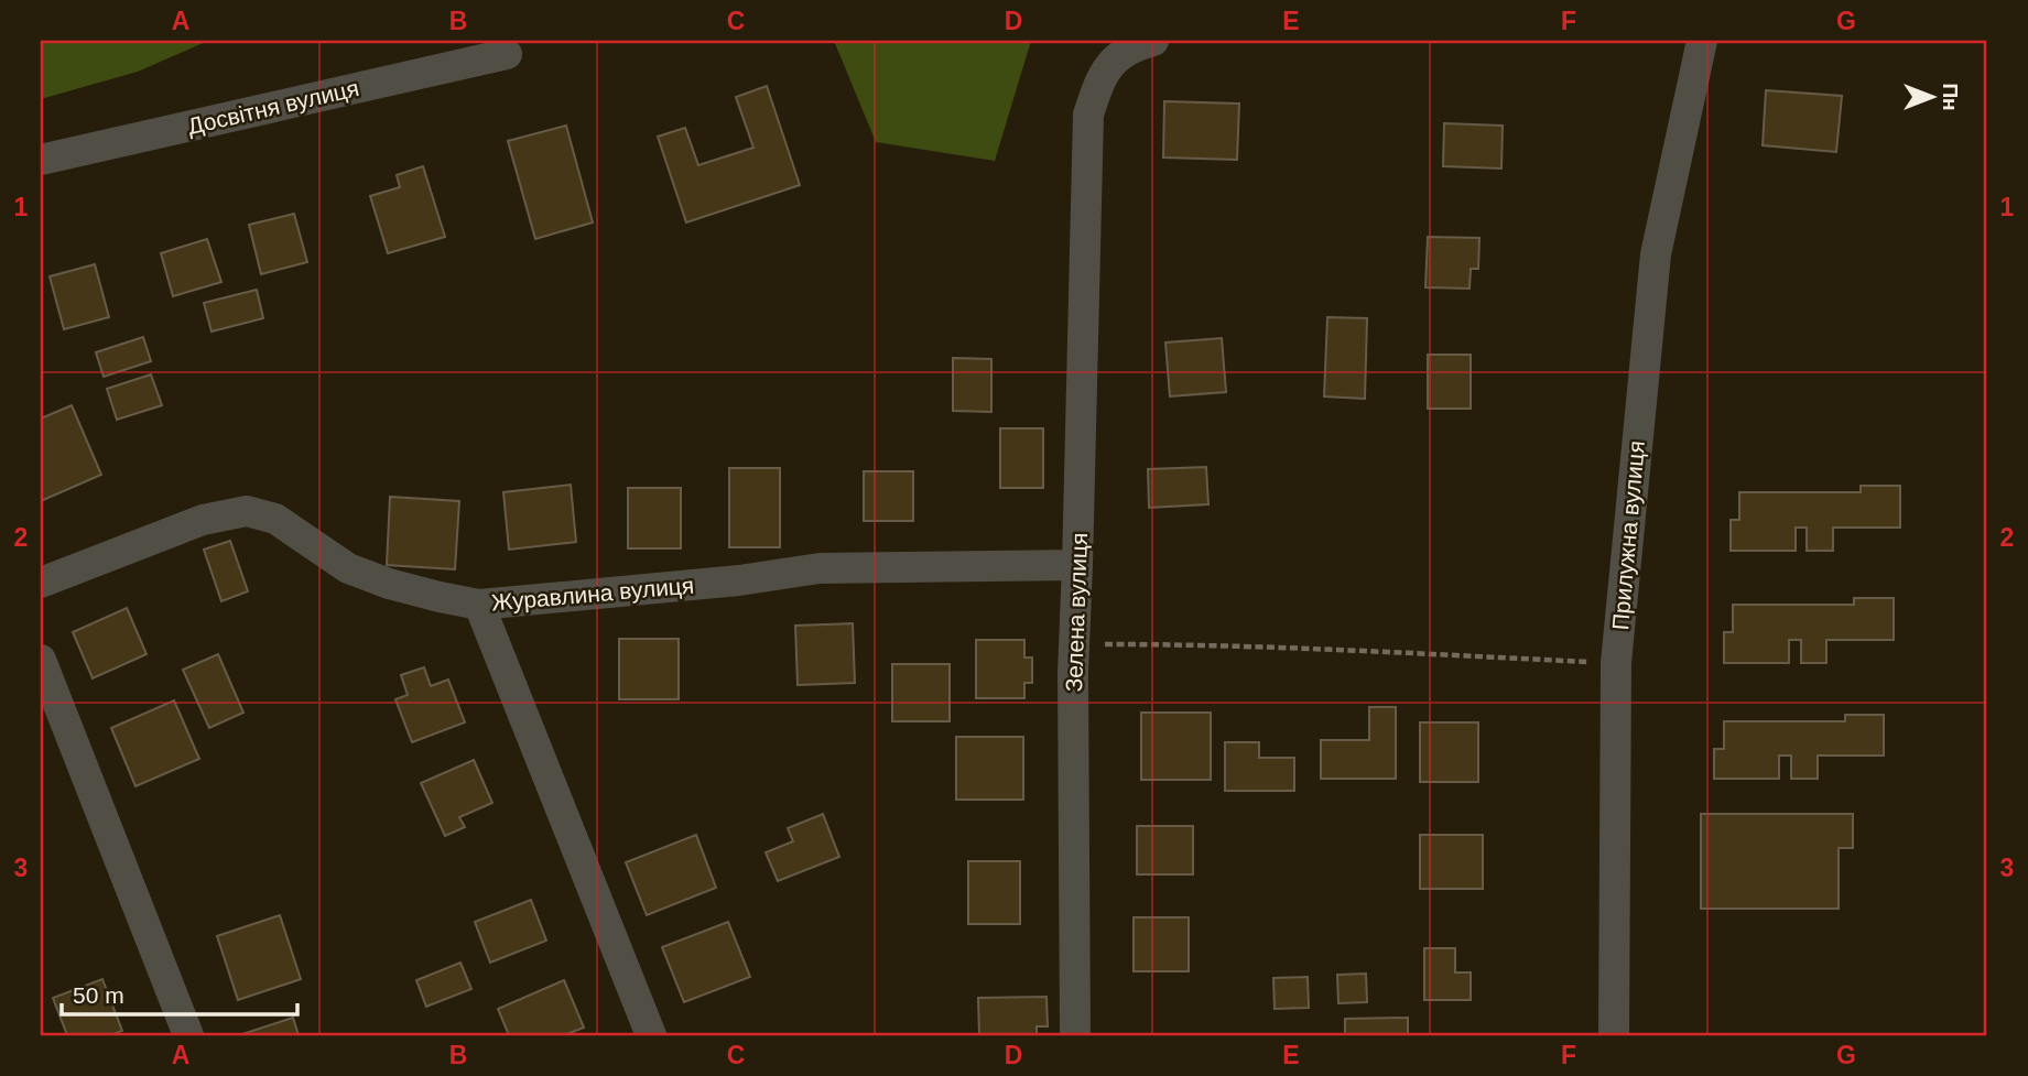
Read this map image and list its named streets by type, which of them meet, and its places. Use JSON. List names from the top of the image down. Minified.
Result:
{"streets":{"street":["Досвітня вулиця","Прилужна вулиця","Журавлина вулиця","Зелена вулиця"]},"crossings":[["Журавлина вулиця","Зелена вулиця"]],"scale_bar":"50 m","north":"right","grid":{"columns":["A","B","C","D","E","F","G"],"rows":["1","2","3"]}}
